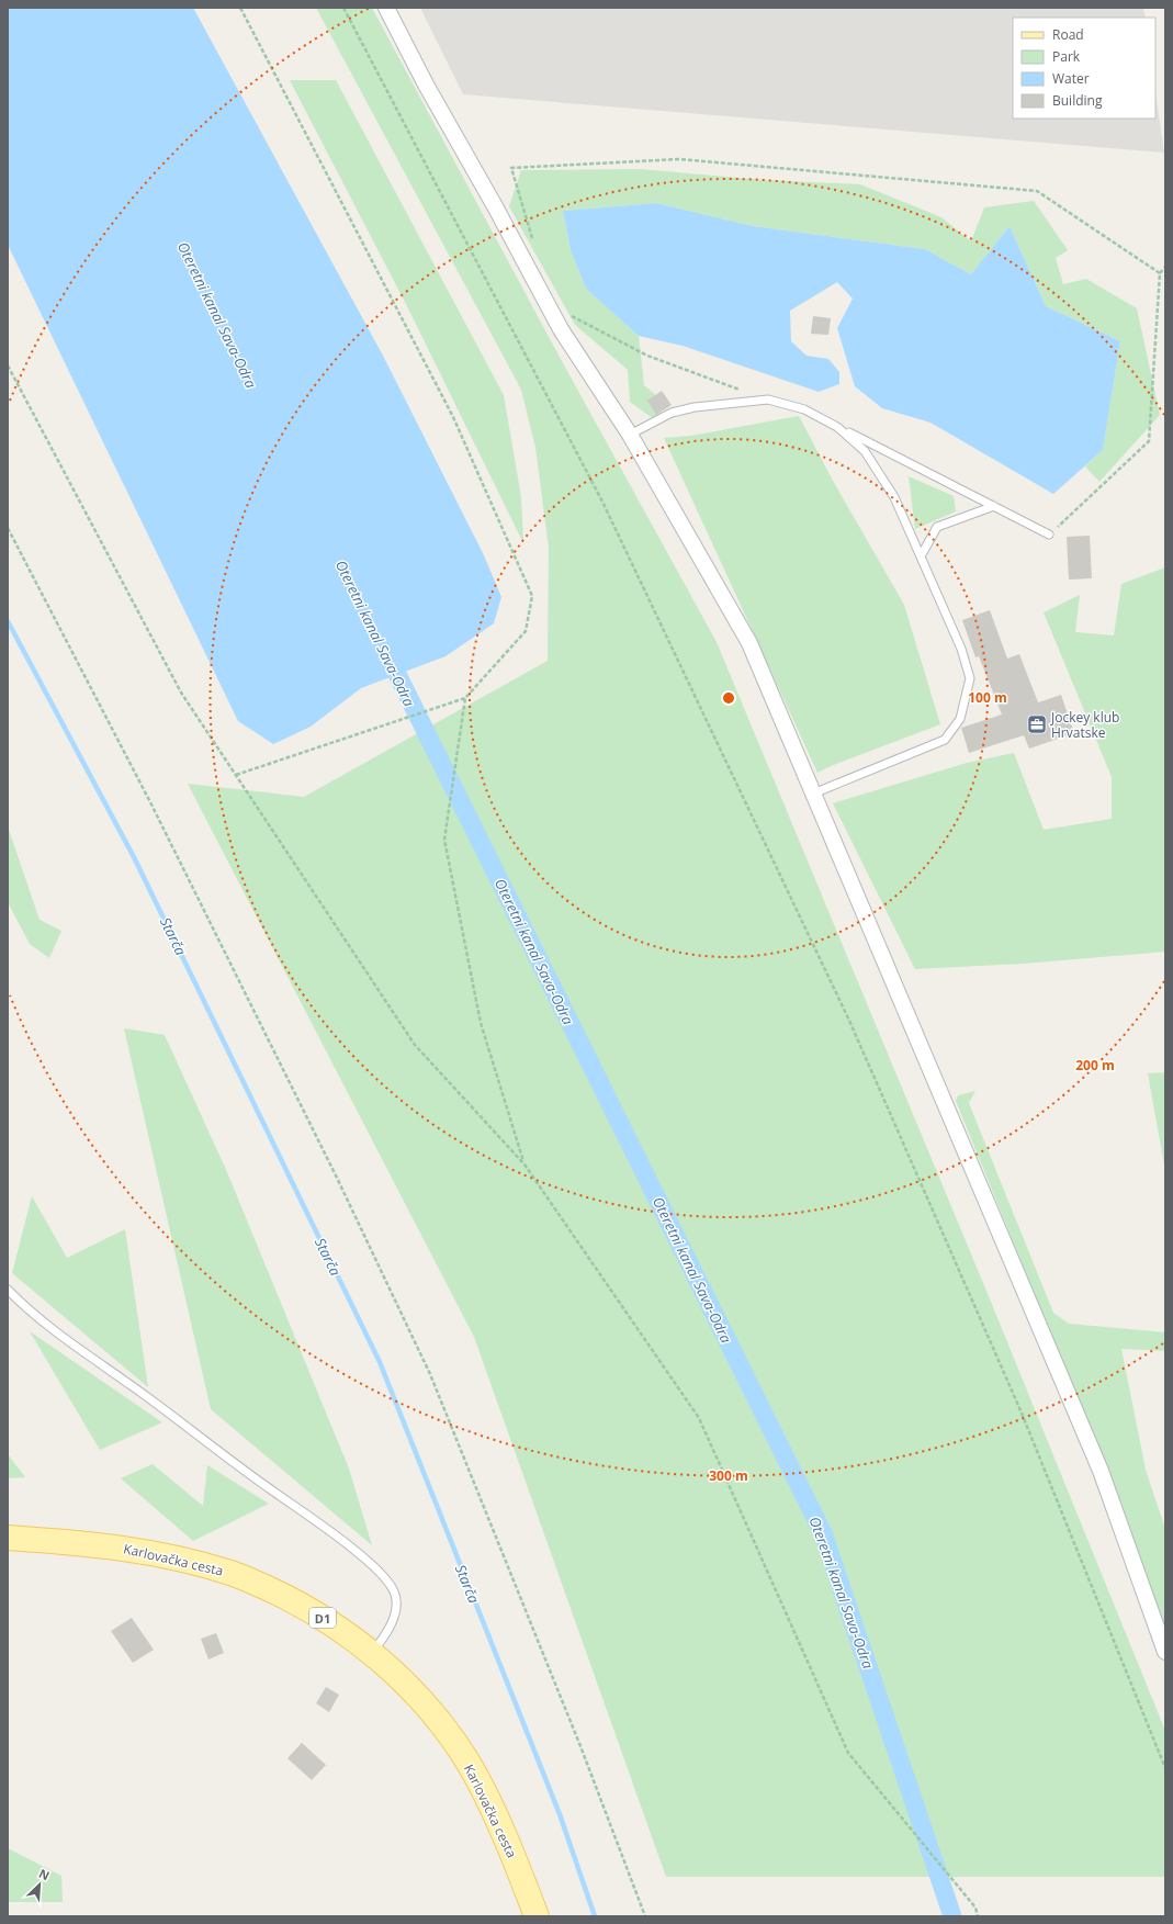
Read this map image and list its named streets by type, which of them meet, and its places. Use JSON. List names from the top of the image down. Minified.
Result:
{"streets":{"main road":["Karlovačka cesta","D1"]},"water":["Oteretni kanal Sava-Odra","Starča"],"places":{"office":["Jockey klub Hrvatske"]},"legend":["Road","Park","Water","Building"],"north":"top right","rings":["100 m","200 m","300 m"]}
